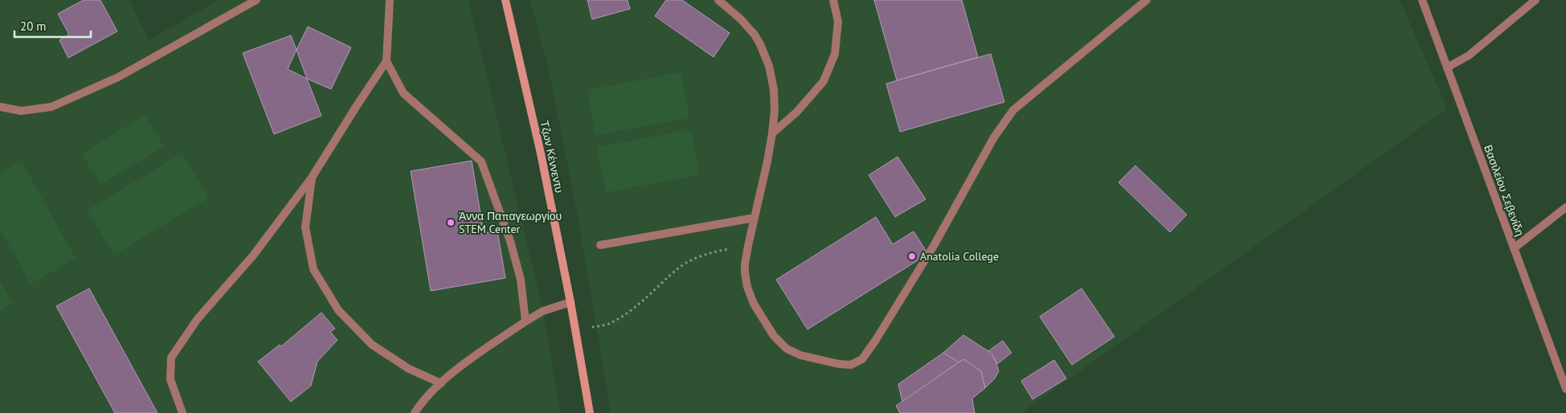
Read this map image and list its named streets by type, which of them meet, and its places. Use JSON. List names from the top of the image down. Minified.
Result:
{"streets":{"main road":["Τζων Κέννεντυ"],"street":["Βασιλείου Σεβενίδη"]},"places":["Άννα Παπαγεωργίου STEM Center","Anatolia College"],"scale_bar":"20 m"}
